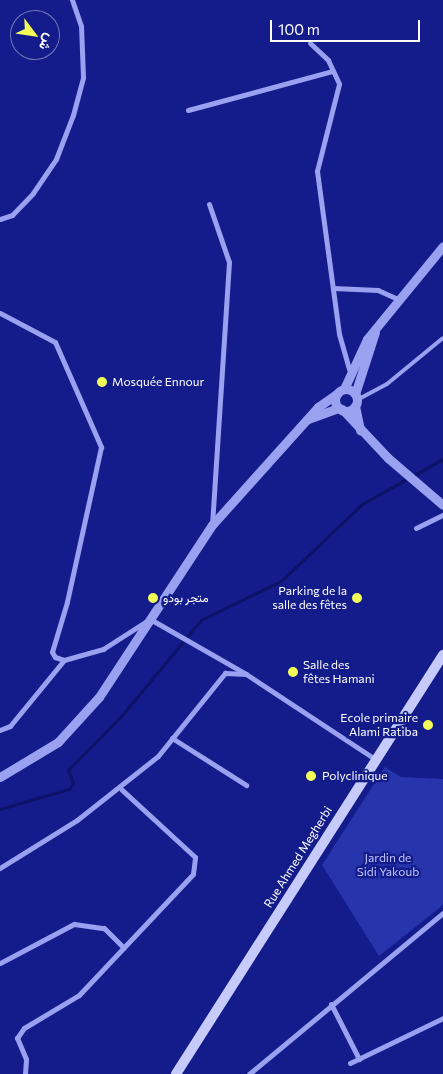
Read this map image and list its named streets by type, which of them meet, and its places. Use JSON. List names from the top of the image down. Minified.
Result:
{"streets":{"main road":["Rue Ahmed Megherbi"]},"parks":["Jardin de Sidi Yakoub"],"places":["Mosquée Ennour","متجر بودو","Parking de la salle des fêtes","Salle des fêtes Hamani","Ecole primaire Alami Ratiba","Polyclinique"],"scale_bar":"100 m","north":"bottom right"}
